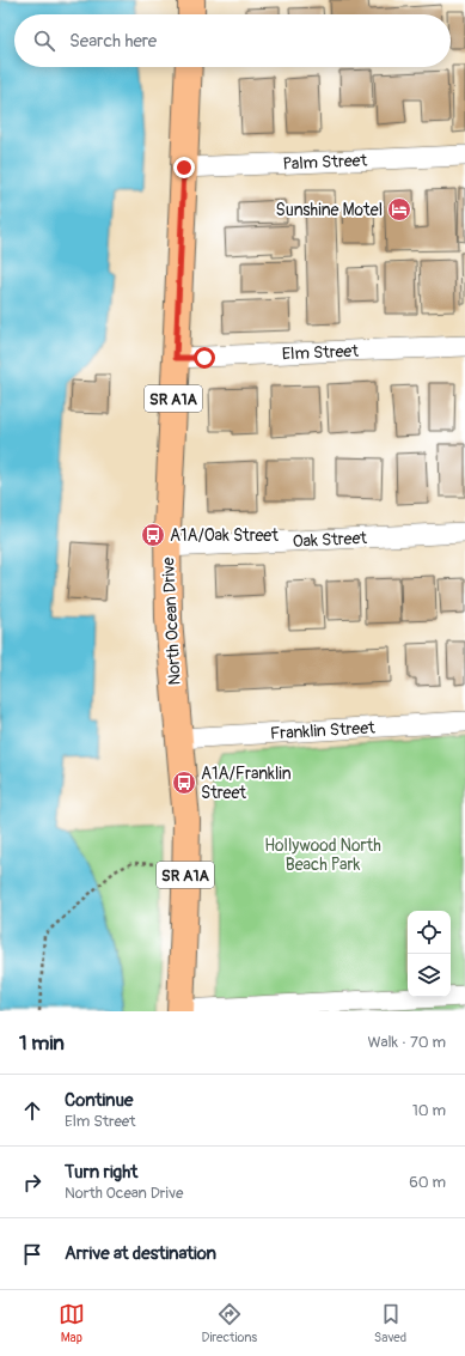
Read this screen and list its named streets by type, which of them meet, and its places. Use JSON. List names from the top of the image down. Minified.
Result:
{"streets":{"main road":["SR A1A","North Ocean Drive"],"street":["Palm Street","Elm Street","Oak Street","Franklin Street"]},"crossings":[["Palm Street","North Ocean Drive"],["Elm Street","North Ocean Drive"],["Oak Street","North Ocean Drive"],["North Ocean Drive","Franklin Street"]],"parks":["Hollywood North Beach Park"],"places":{"hotel":["Sunshine Motel"],"bus stop":["A1A/Oak Street","A1A/Franklin Street"]},"page":{"search":"Search here","heading":["1 min","Walk · 70 m"],"list":[["Continue","Elm Street","10 m"],["Turn right","North Ocean Drive","60 m"],"Arrive at destination"],"nav":["Map","Directions","Saved"]}}
